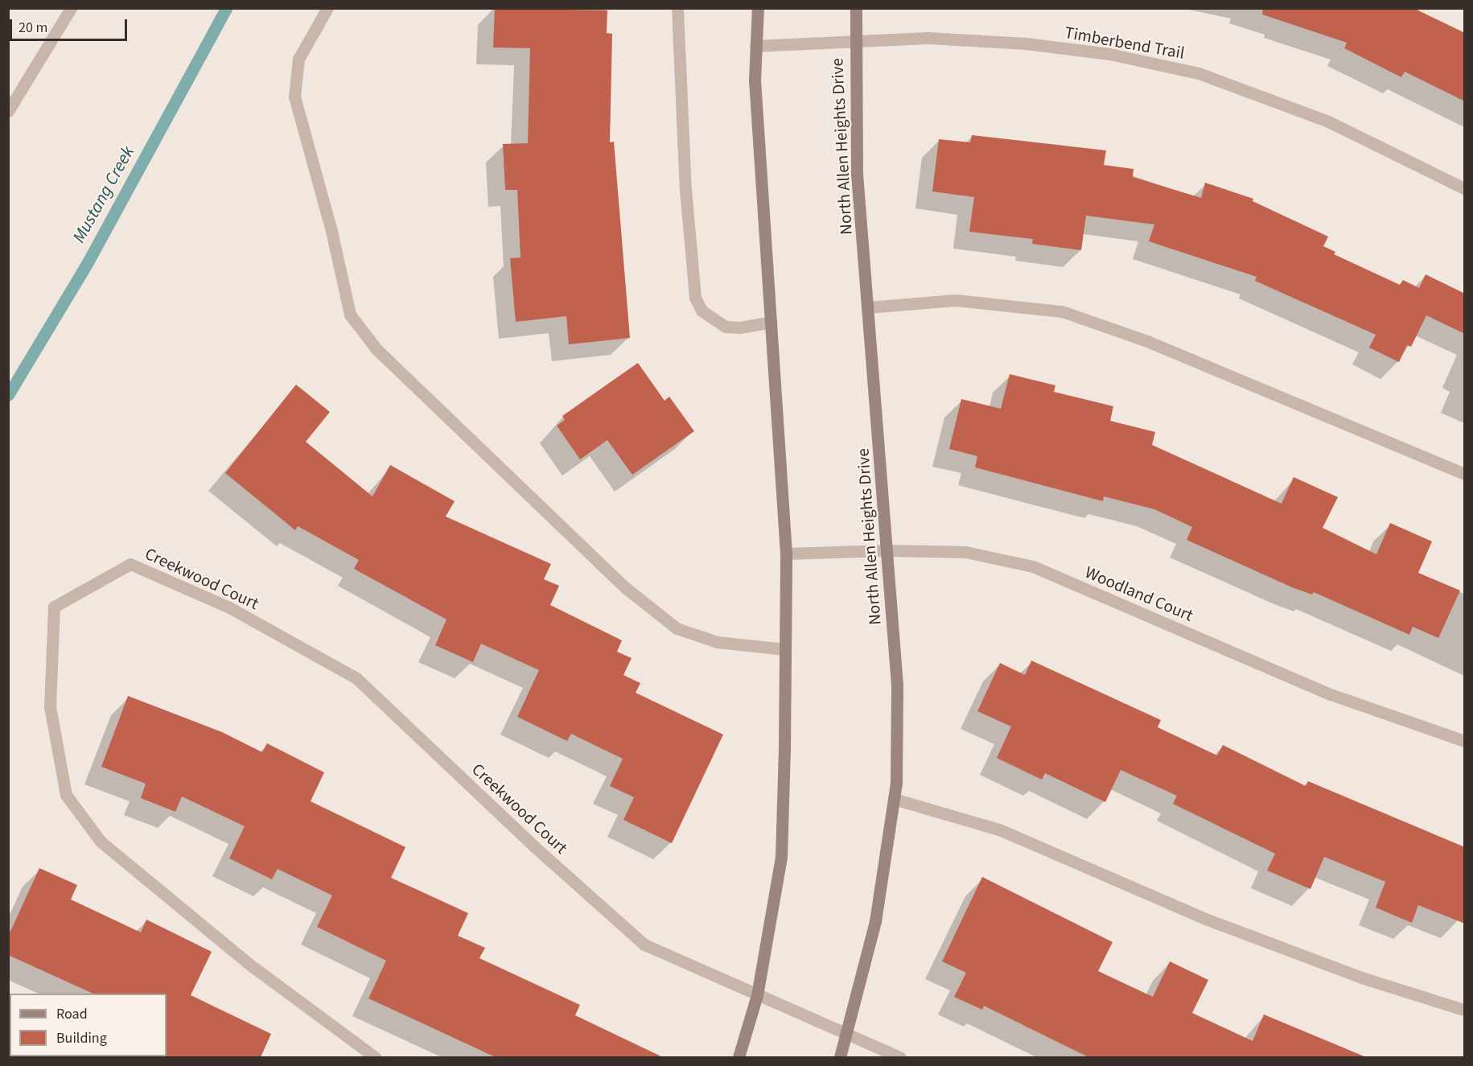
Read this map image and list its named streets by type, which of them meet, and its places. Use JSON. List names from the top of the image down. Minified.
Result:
{"streets":{"main road":["North Allen Heights Drive"],"street":["Timberbend Trail","Creekwood Court","Woodland Court"]},"crossings":[["Timberbend Trail","North Allen Heights Drive"],["North Allen Heights Drive","Creekwood Court"],["North Allen Heights Drive","Woodland Court"]],"water":["Mustang Creek"],"legend":["Road","Building"],"scale_bar":"20 m"}
